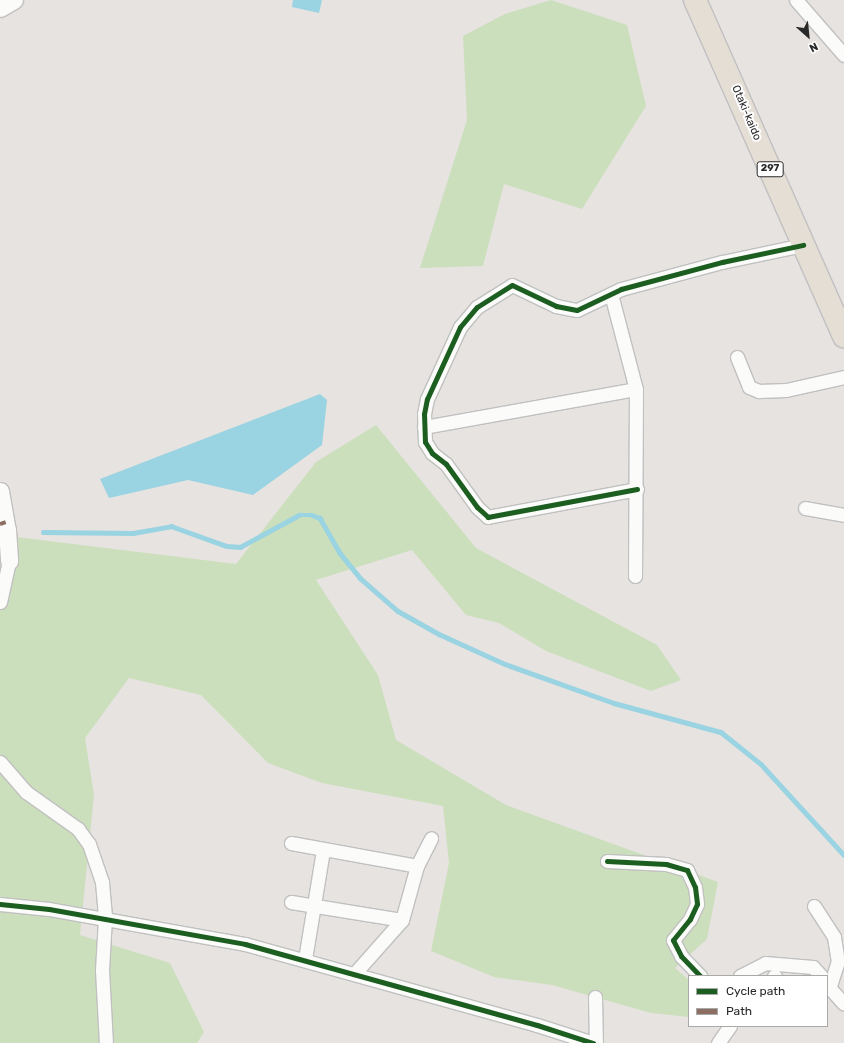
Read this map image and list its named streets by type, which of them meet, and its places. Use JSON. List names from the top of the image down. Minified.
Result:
{"streets":{"highway":["Otaki-kaido","297"]},"legend":["Cycle path","Path"],"north":"bottom right"}
